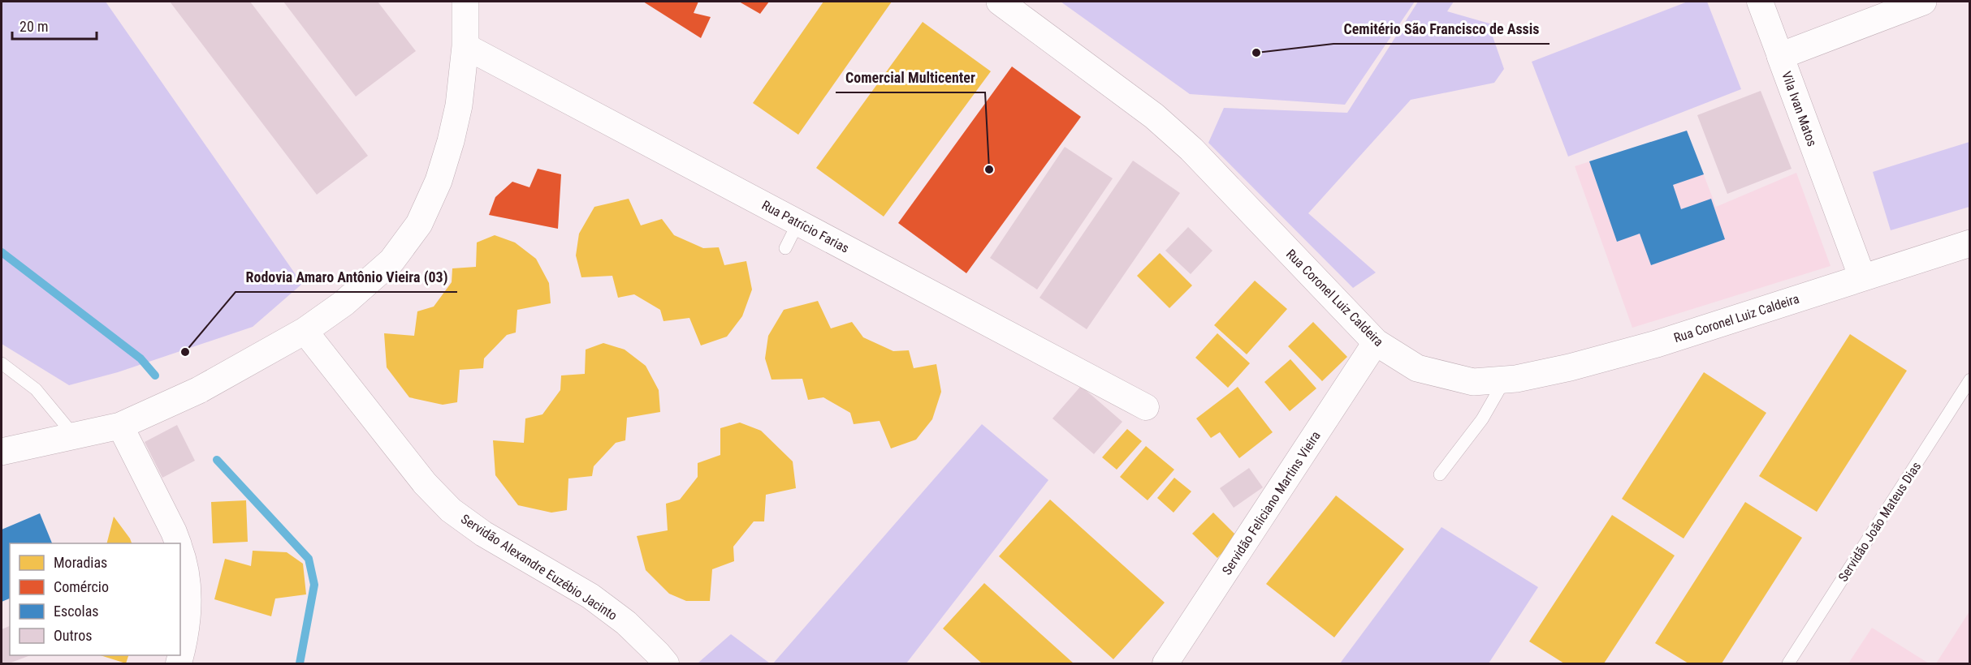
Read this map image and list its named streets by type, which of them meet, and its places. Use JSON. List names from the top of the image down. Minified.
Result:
{"streets":{"main road":["Vila Ivan Matos","Rua Coronel Luiz Caldeira"],"street":["Rua Patrício Farias","Servidão Feliciano Martins Vieira","Servidão Alexandre Euzébio Jacinto"],"lane":["Servidão João Mateus Dias"]},"crossings":[["Vila Ivan Matos","Rua Coronel Luiz Caldeira"],["Rua Coronel Luiz Caldeira","Servidão Feliciano Martins Vieira"]],"places":["Cemitério São Francisco de Assis","Comercial Multicenter","Rodovia Amaro Antônio Vieira (03)"],"legend":["Moradias","Comércio","Escolas","Outros"],"scale_bar":"20 m"}
